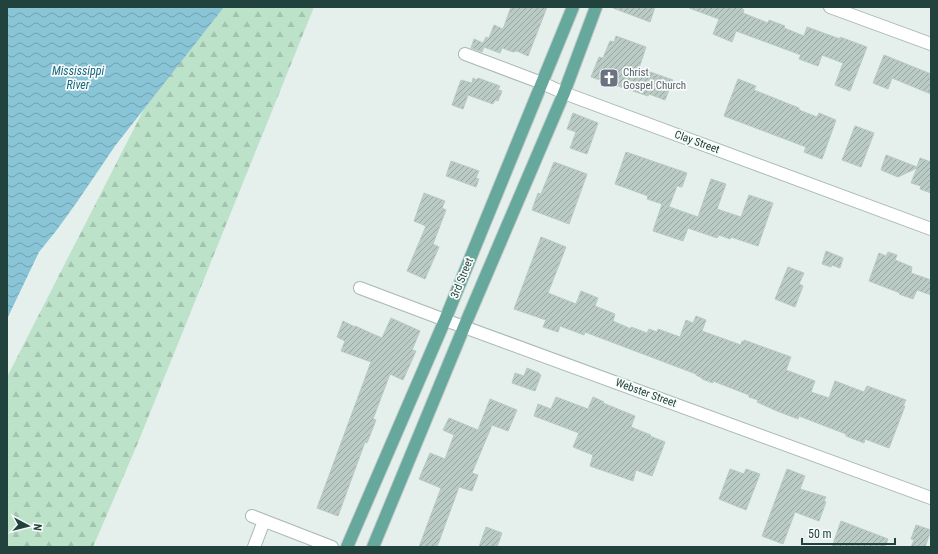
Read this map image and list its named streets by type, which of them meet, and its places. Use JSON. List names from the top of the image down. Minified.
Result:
{"streets":{"main road":["3rd Street"],"street":["Clay Street","Webster Street"]},"crossings":[["Clay Street","3rd Street"],["3rd Street","Webster Street"]],"water":["Mississippi River"],"places":{"church":["Christ Gospel Church"]},"scale_bar":"50 m","north":"right"}
